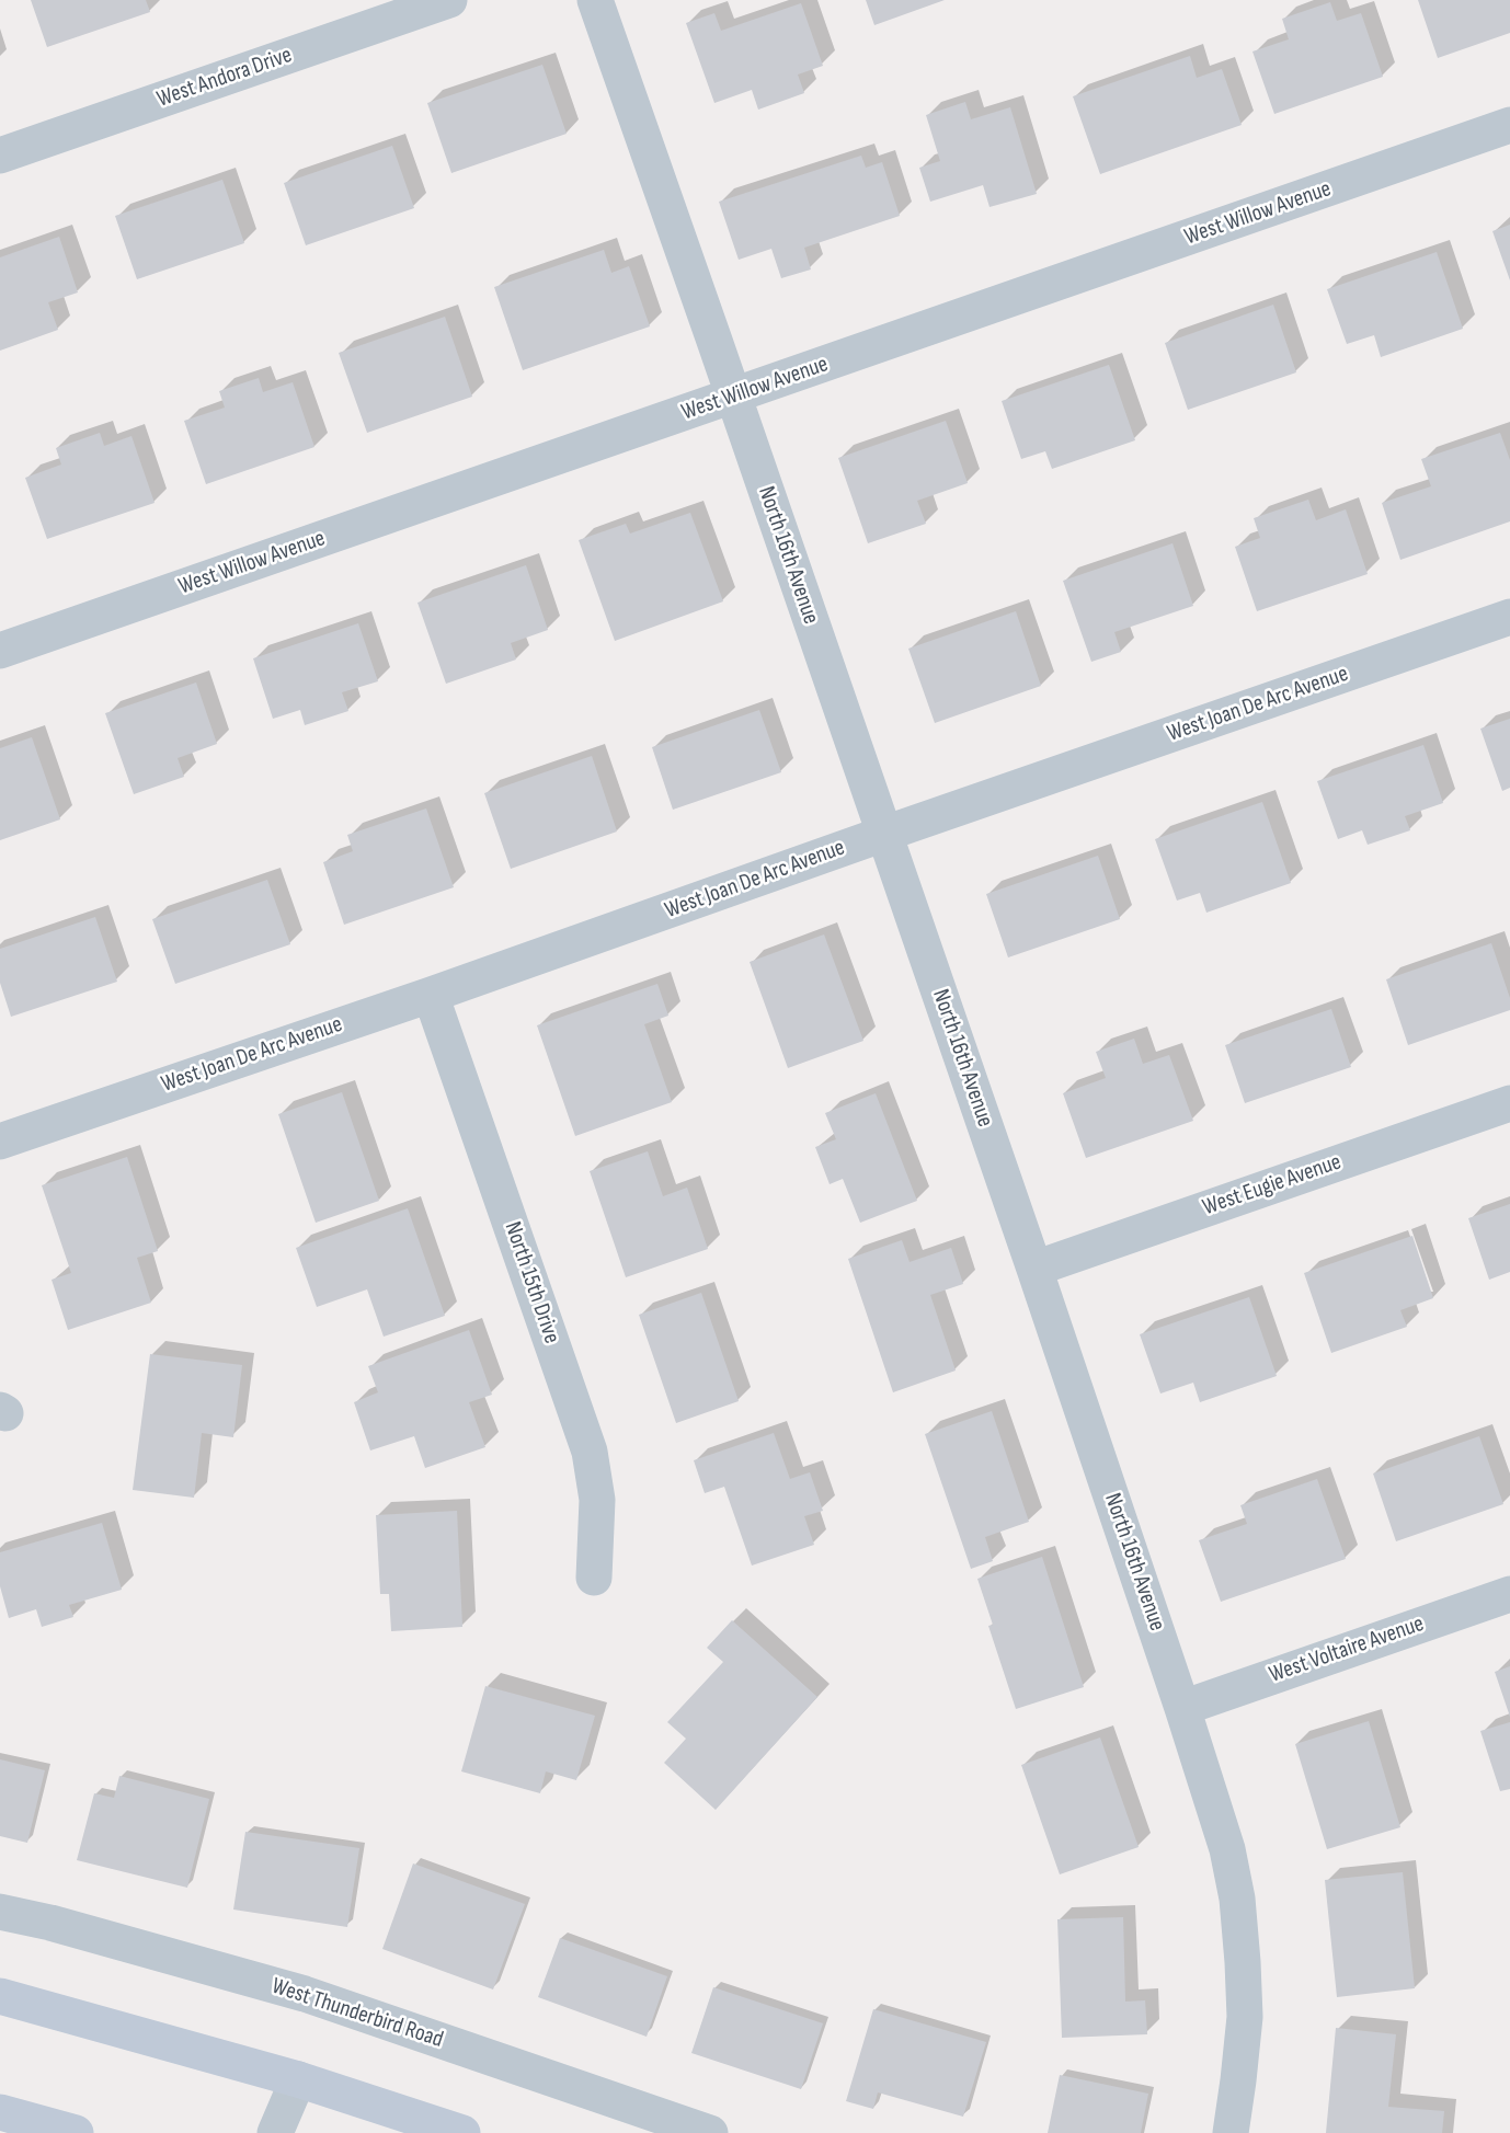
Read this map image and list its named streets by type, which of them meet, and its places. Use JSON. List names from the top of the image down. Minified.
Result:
{"streets":{"street":["West Andora Drive","West Willow Avenue","North 16th Avenue","West Joan De Arc Avenue","West Eugie Avenue","North 15th Drive","West Voltaire Avenue","West Thunderbird Road"]},"crossings":[["West Willow Avenue","North 16th Avenue"],["North 16th Avenue","West Joan De Arc Avenue"],["North 16th Avenue","West Eugie Avenue"],["North 16th Avenue","West Voltaire Avenue"],["West Joan De Arc Avenue","North 15th Drive"]]}
